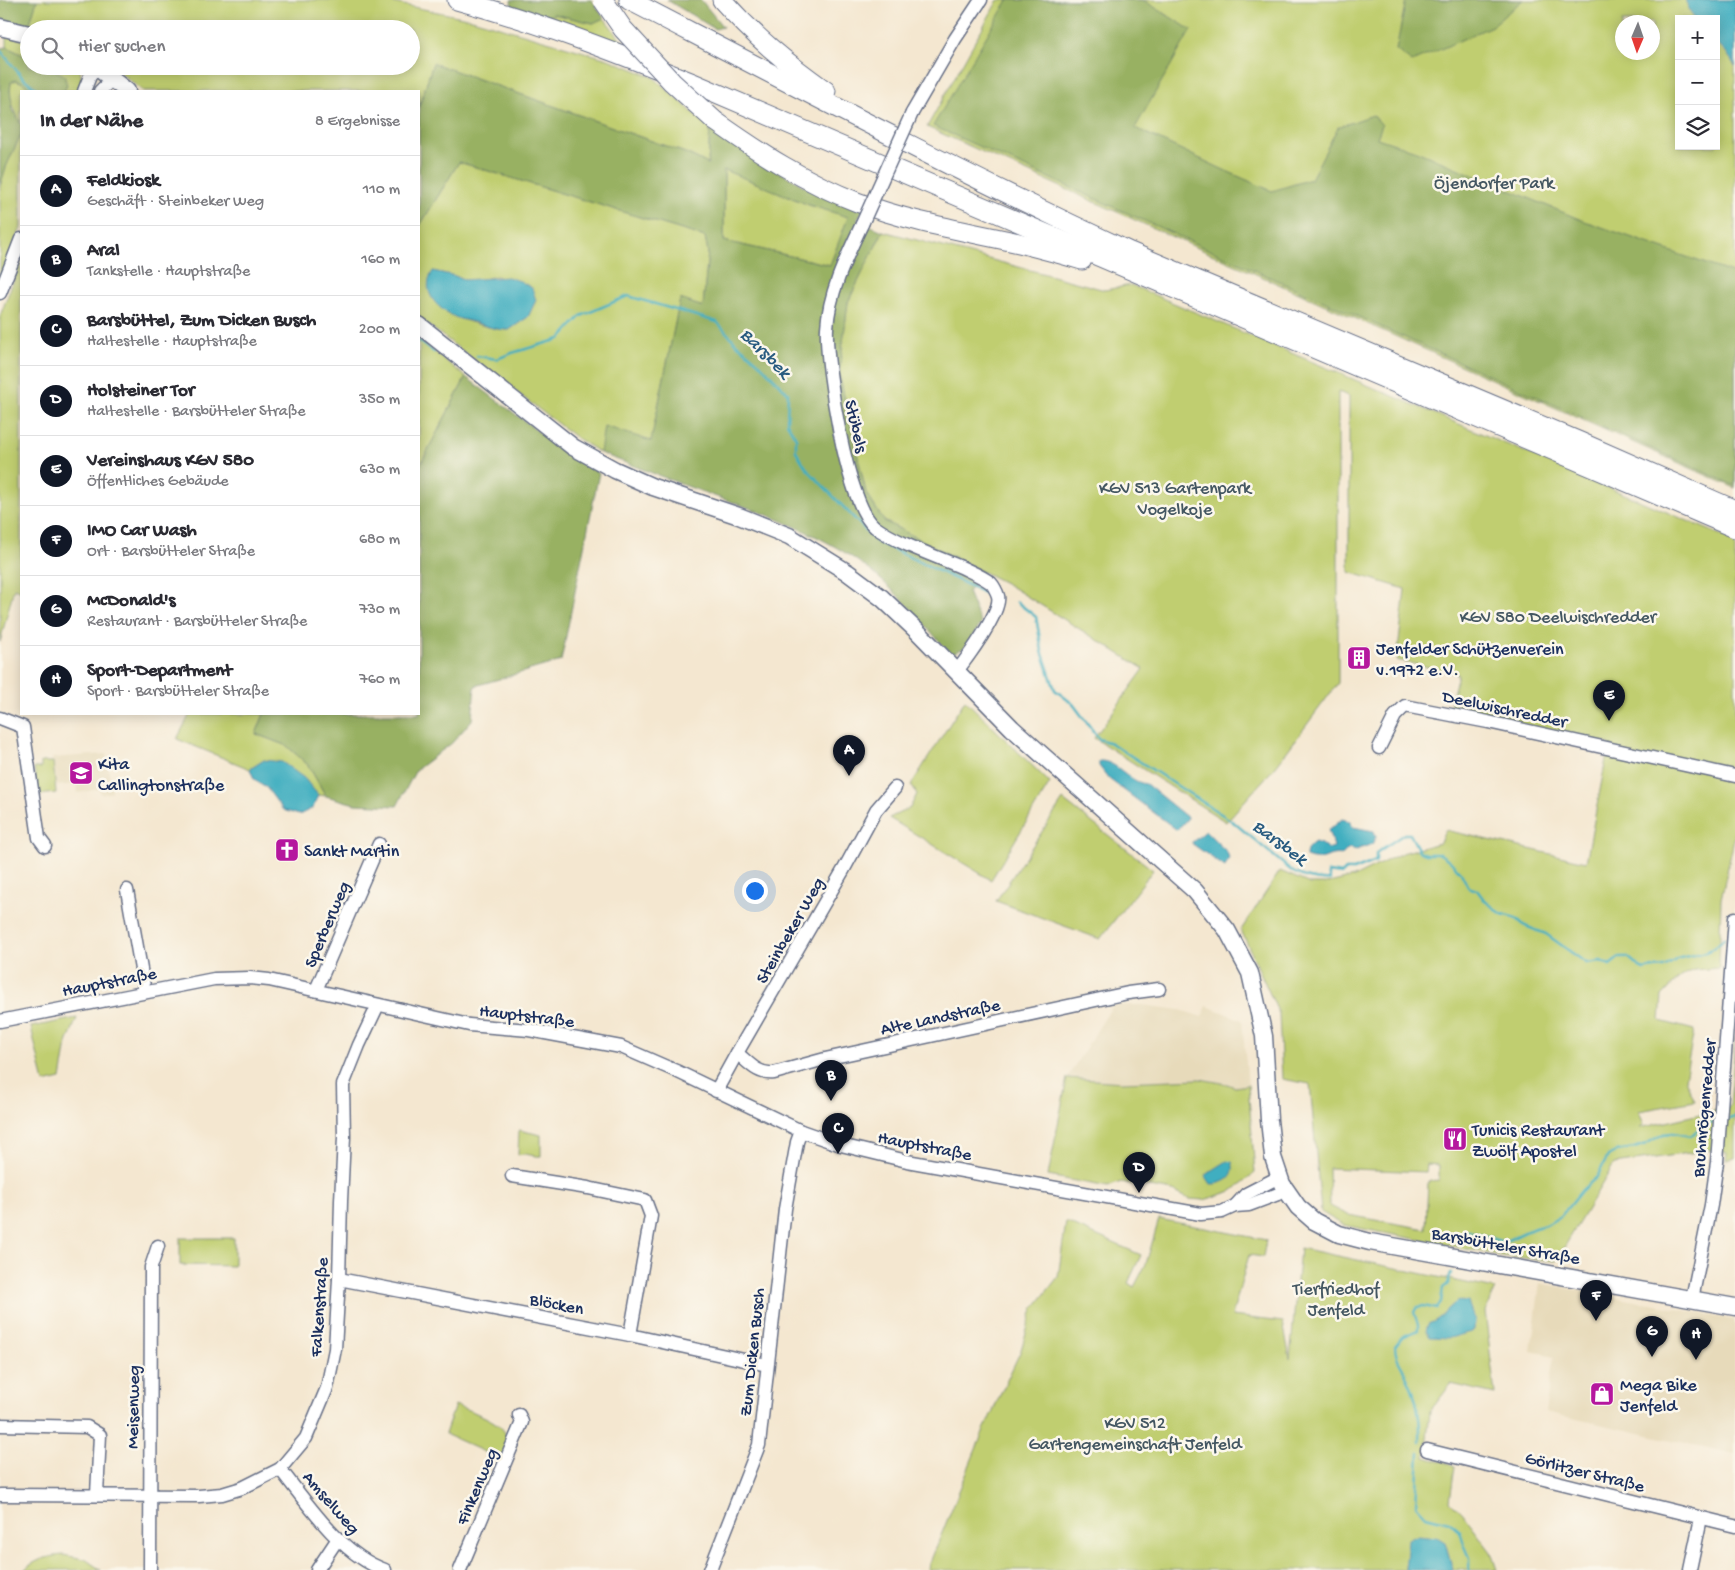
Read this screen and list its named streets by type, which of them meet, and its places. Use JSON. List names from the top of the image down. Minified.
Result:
{"streets":{"main road":["Barsbütteler Straße"],"street":["Stübels","Deelwischredder","Sperberweg","Steinbeker Weg","Hauptstraße","Alte Landstraße","Bruhnrögenredder","Blöcken","Falkenstraße","Zum Dicken Busch","Meisenweg","Görlitzer Straße","Finkenweg","Amselweg"]},"crossings":[["Sperberweg","Hauptstraße"],["Steinbeker Weg","Hauptstraße"],["Steinbeker Weg","Alte Landstraße"],["Hauptstraße","Barsbütteler Straße"],["Hauptstraße","Falkenstraße"],["Hauptstraße","Zum Dicken Busch"],["Bruhnrögenredder","Barsbütteler Straße"],["Blöcken","Falkenstraße"],["Blöcken","Zum Dicken Busch"],["Falkenstraße","Meisenweg"],["Falkenstraße","Amselweg"]],"water":["Barsbek"],"parks":["Öjendorfer Park","KGV 513 Gartenpark Vogelkoje","KGV 580 Deelwischredder","Tierfriedhof Jenfeld","KGV 512 Gartengemeinschaft Jenfeld"],"places":{"building":["Jenfelder Schützenverein v.1972 e.V."],"school or university":["Kita Callingtonstraße"],"church":["Sankt Martin"],"restaurant":["Tunicis Restaurant Zwölf Apostel"],"shop":["Mega Bike Jenfeld"]},"north":"bottom","page":{"map_buttons":["+","−"],"search":"Hier suchen","heading":["In der Nähe","8 Ergebnisse"],"list":[{"mark":"A","name":"Feldkiosk","note":"Geschäft · Steinbeker Weg","value":"110 m"},{"mark":"B","name":"Aral","note":"Tankstelle · Hauptstraße","value":"160 m"},{"mark":"C","name":"Barsbüttel, Zum Dicken Busch","note":"Haltestelle · Hauptstraße","value":"200 m"},{"mark":"D","name":"Holsteiner Tor","note":"Haltestelle · Barsbütteler Straße","value":"350 m"},{"mark":"E","name":"Vereinshaus KGV 580","note":"Öffentliches Gebäude","value":"630 m"},{"mark":"F","name":"IMO Car Wash","note":"Ort · Barsbütteler Straße","value":"680 m"},{"mark":"G","name":"McDonald's","note":"Restaurant · Barsbütteler Straße","value":"730 m"},{"mark":"H","name":"Sport-Department","note":"Sport · Barsbütteler Straße","value":"760 m"}],"pins":["E","A","B","C","D","F","G","H"]}}
